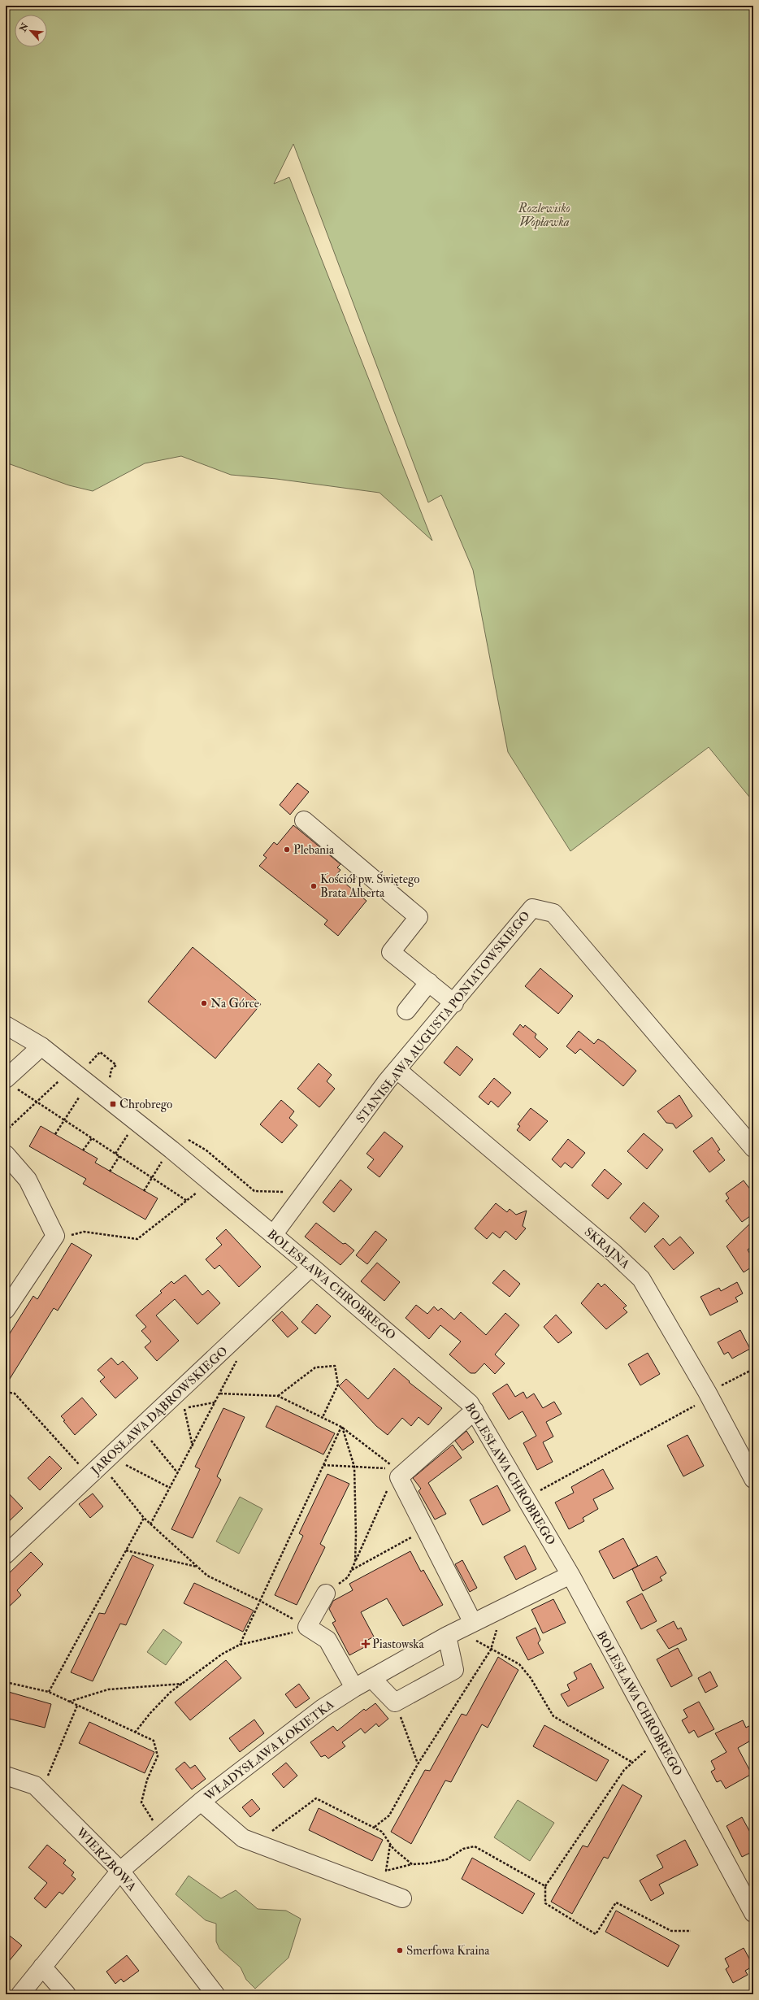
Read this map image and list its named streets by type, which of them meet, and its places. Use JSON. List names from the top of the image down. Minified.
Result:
{"streets":{"street":["STANISŁAWA AUGUSTA PONIATOWSKIEGO","SKRAJNA","BOLESŁAWA CHROBREGO","JAROSŁAWA DĄBROWSKIEGO","WŁADYSŁAWA ŁOKIETKA","WIERZBOWA"]},"crossings":[["STANISŁAWA AUGUSTA PONIATOWSKIEGO","SKRAJNA"],["STANISŁAWA AUGUSTA PONIATOWSKIEGO","BOLESŁAWA CHROBREGO"],["BOLESŁAWA CHROBREGO","JAROSŁAWA DĄBROWSKIEGO"],["BOLESŁAWA CHROBREGO","WŁADYSŁAWA ŁOKIETKA"],["WŁADYSŁAWA ŁOKIETKA","WIERZBOWA"]],"parks":["Rozlewisko Wopławka"],"places":{"other":["Plebania","Kościół pw. Świętego Brata Alberta","Na Górce","Smerfowa Kraina"],"transit":["Chrobrego"],"health":["Piastowska"]},"north":"top left"}
